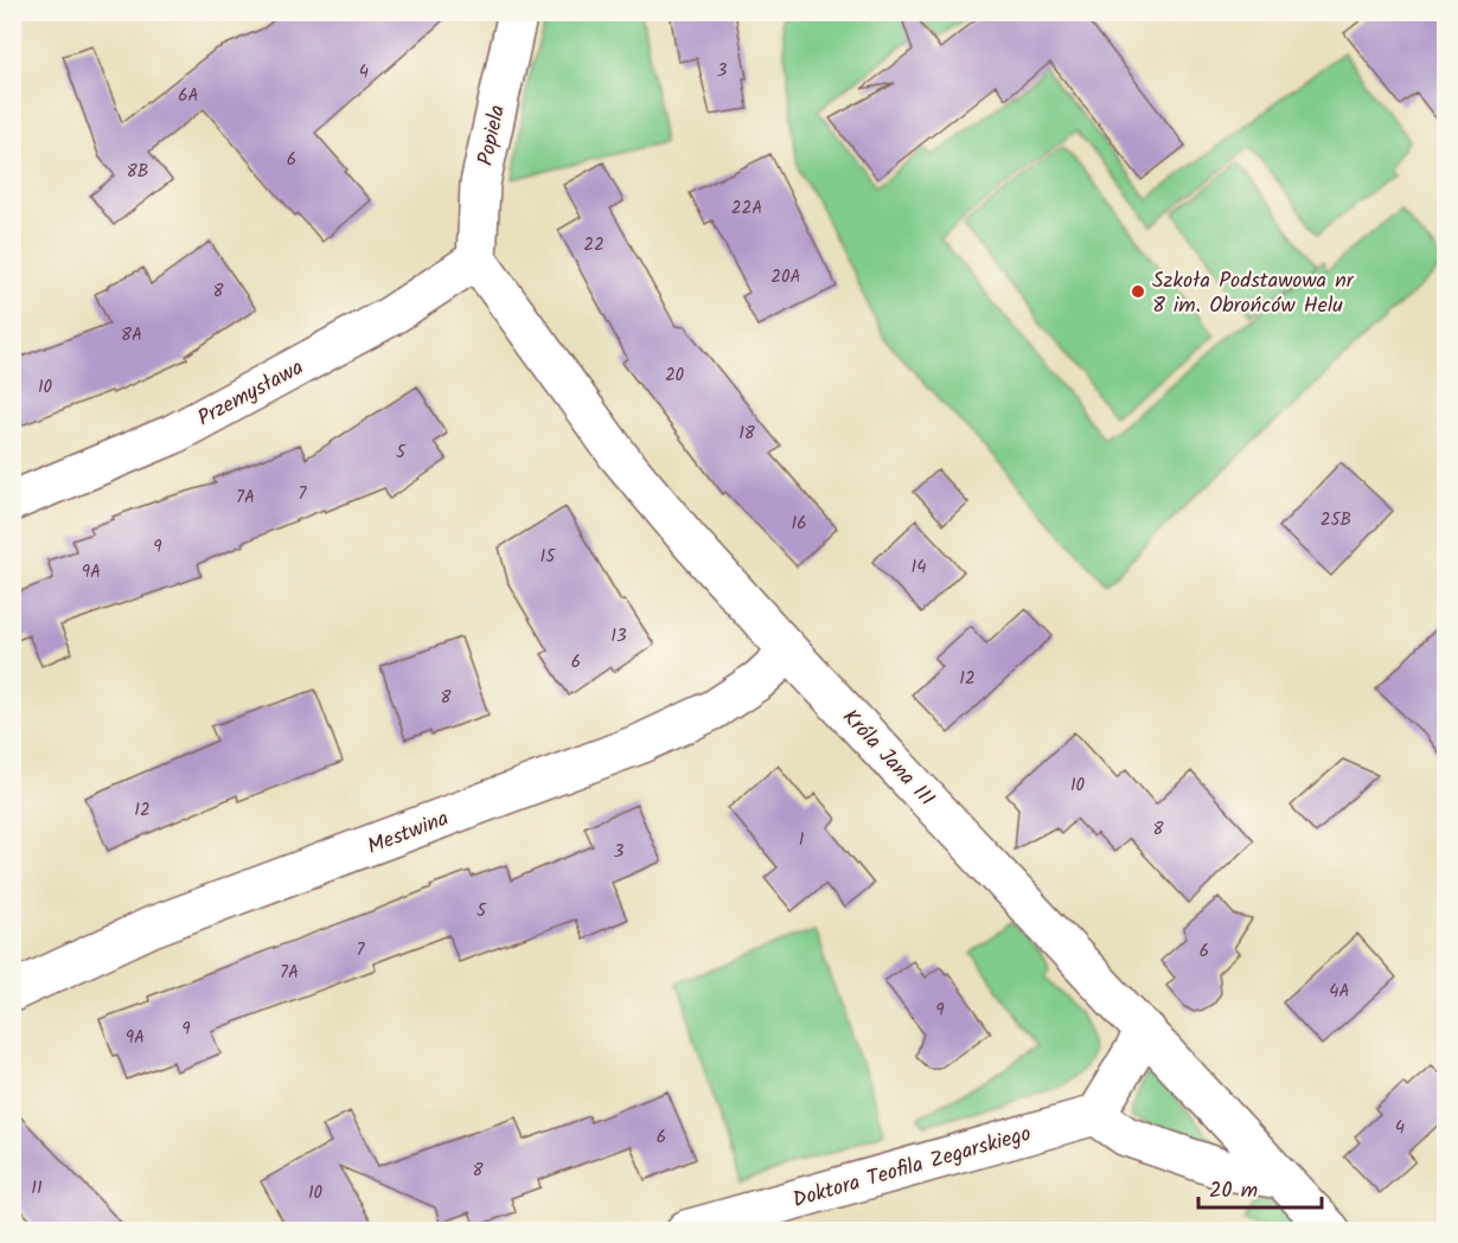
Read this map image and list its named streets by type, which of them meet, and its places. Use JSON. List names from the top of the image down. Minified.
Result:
{"streets":{"street":["Popiela","Przemysława","Króla Jana III","Mestwina","Doktora Teofila Zegarskiego"]},"crossings":[["Popiela","Przemysława"],["Popiela","Króla Jana III"],["Przemysława","Króla Jana III"],["Króla Jana III","Mestwina"]],"places":["Szkoła Podstawowa nr 8 im. Obrońców Helu"],"house_numbers":["3","4","6A","6","8B","22A","22","20A","8","8A","20","10","18","5","7","7A","25B","16","9","15","14","9A","13","6","12","8","10","12","8","1","3","5","7","6","7A","4A","9","9","9A","4","6","8","11","10"],"scale_bar":"20 m"}
